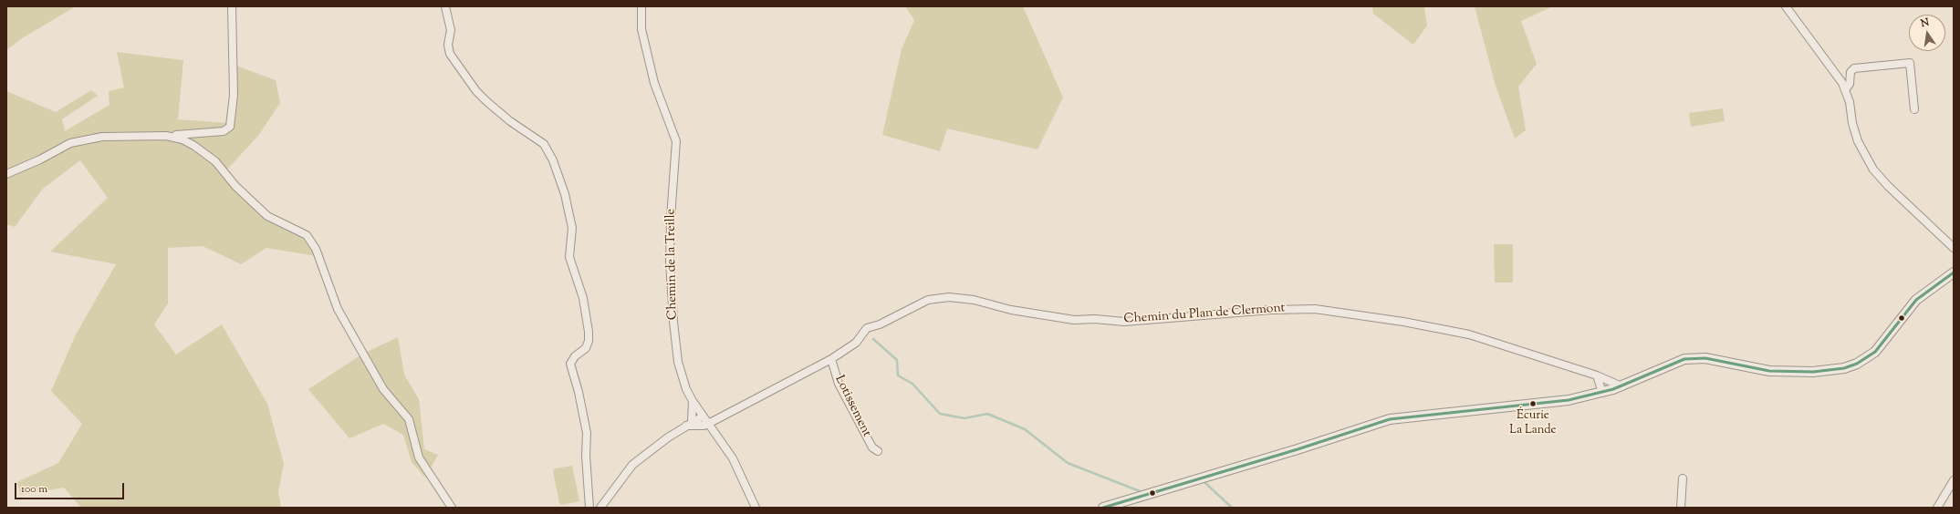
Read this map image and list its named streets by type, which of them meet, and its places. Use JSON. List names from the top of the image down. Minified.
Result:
{"streets":{"street":["Chemin de la Treille","Chemin du Plan de Clermont","Lotissement"]},"crossings":[["Chemin de la Treille","Chemin du Plan de Clermont"],["Chemin du Plan de Clermont","Lotissement"]],"places":["Écurie La Lande"],"scale_bar":"100 m","north":"top"}
